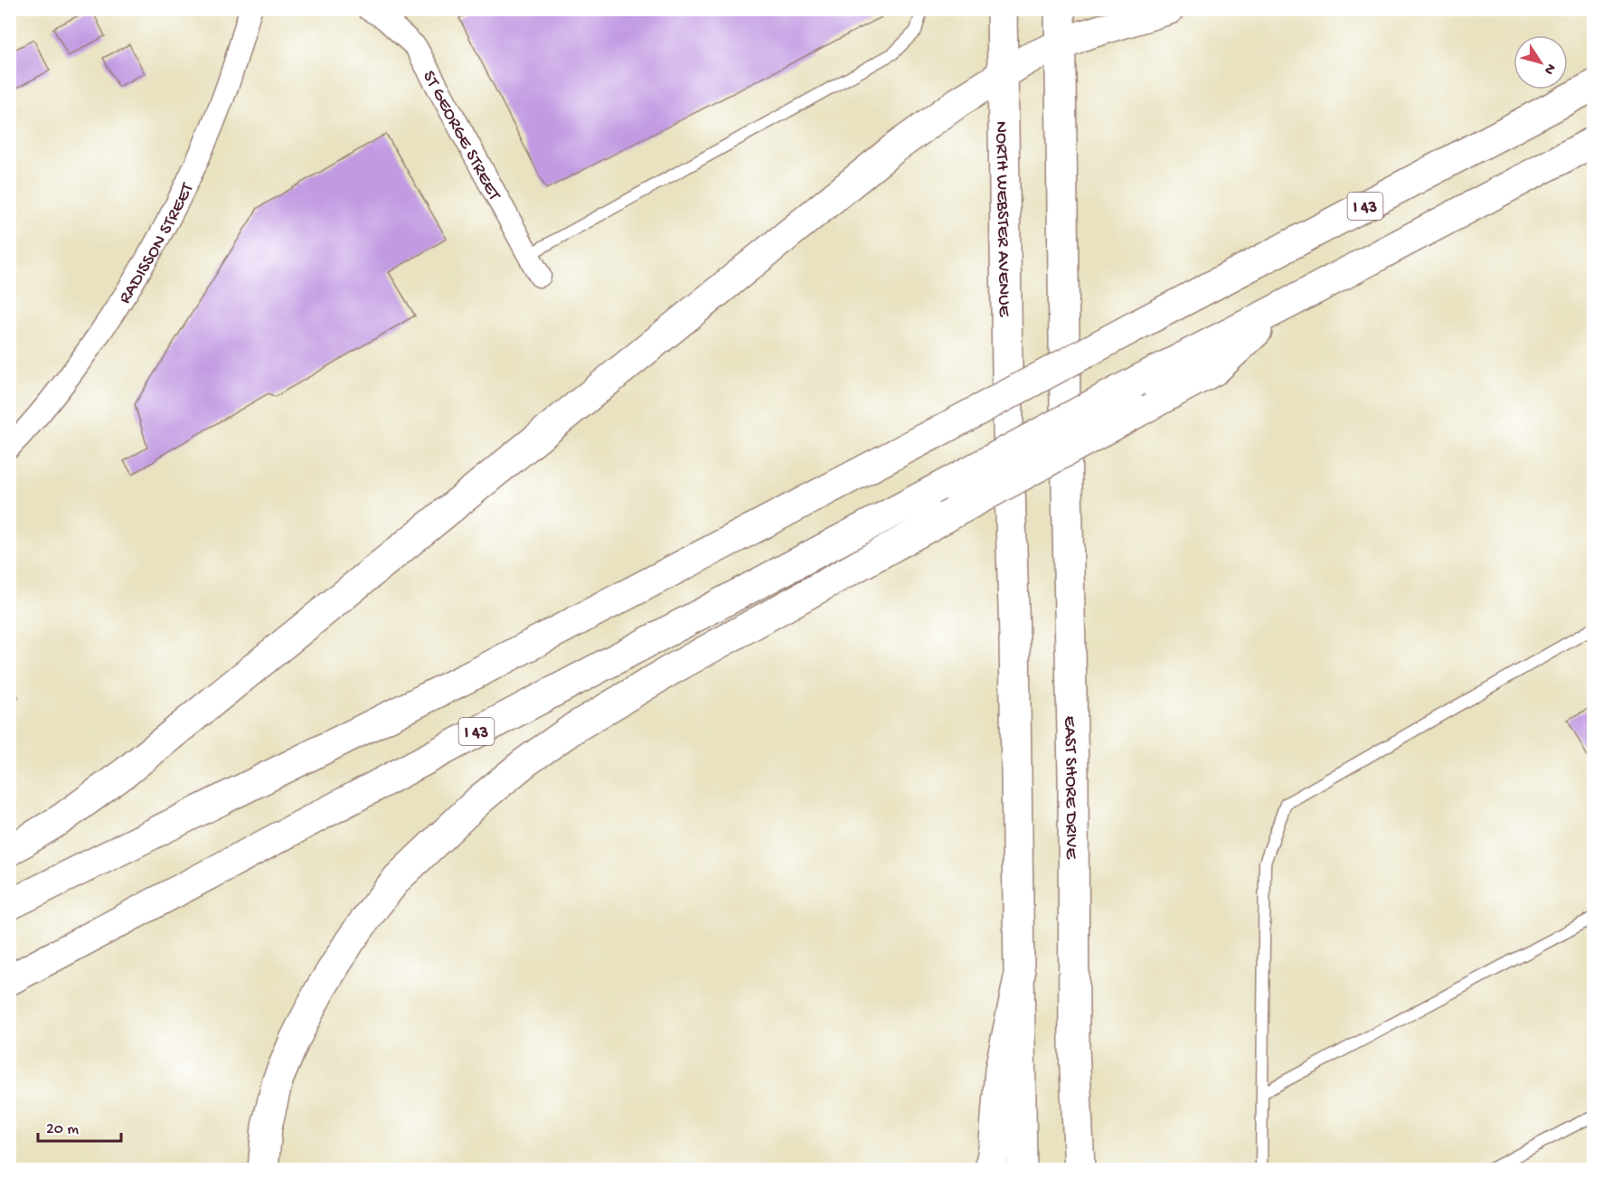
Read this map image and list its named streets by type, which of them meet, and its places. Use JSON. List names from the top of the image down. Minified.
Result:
{"streets":{"main road":["I 43","NORTH WEBSTER AVENUE","EAST SHORE DRIVE"],"street":["ST GEORGE STREET","RADISSON STREET"]},"scale_bar":"20 m","north":"bottom right"}
